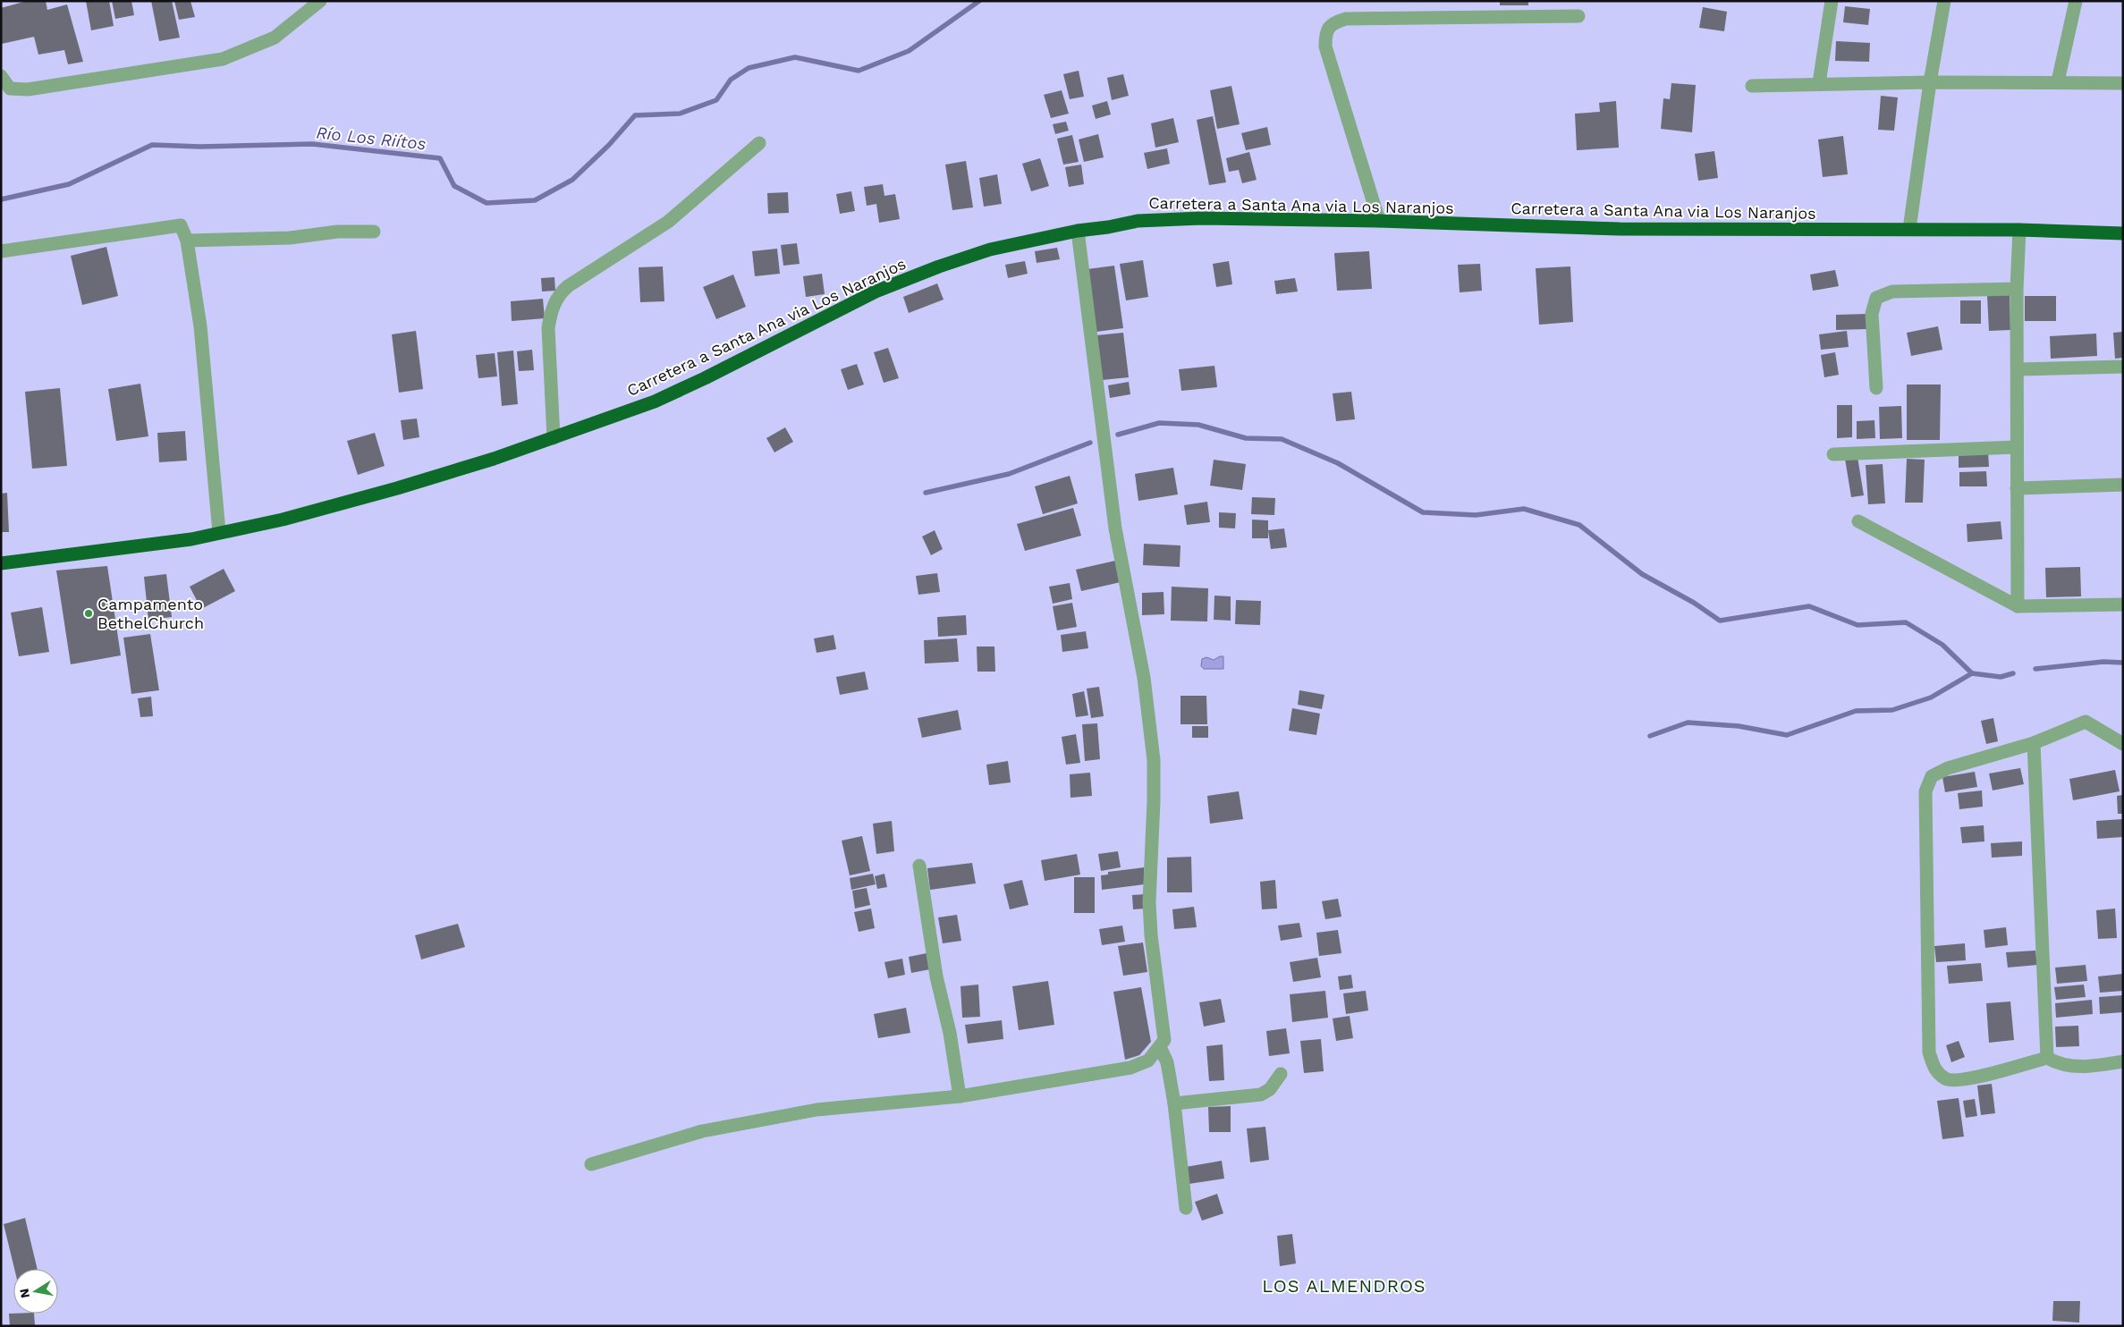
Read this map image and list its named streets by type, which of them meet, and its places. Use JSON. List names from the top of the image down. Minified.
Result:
{"streets":{"main road":["Carretera a Santa Ana via Los Naranjos"]},"districts":["LOS ALMENDROS"],"water":["Río Los Riítos"],"places":["Campamento BethelChurch"],"north":"left"}
